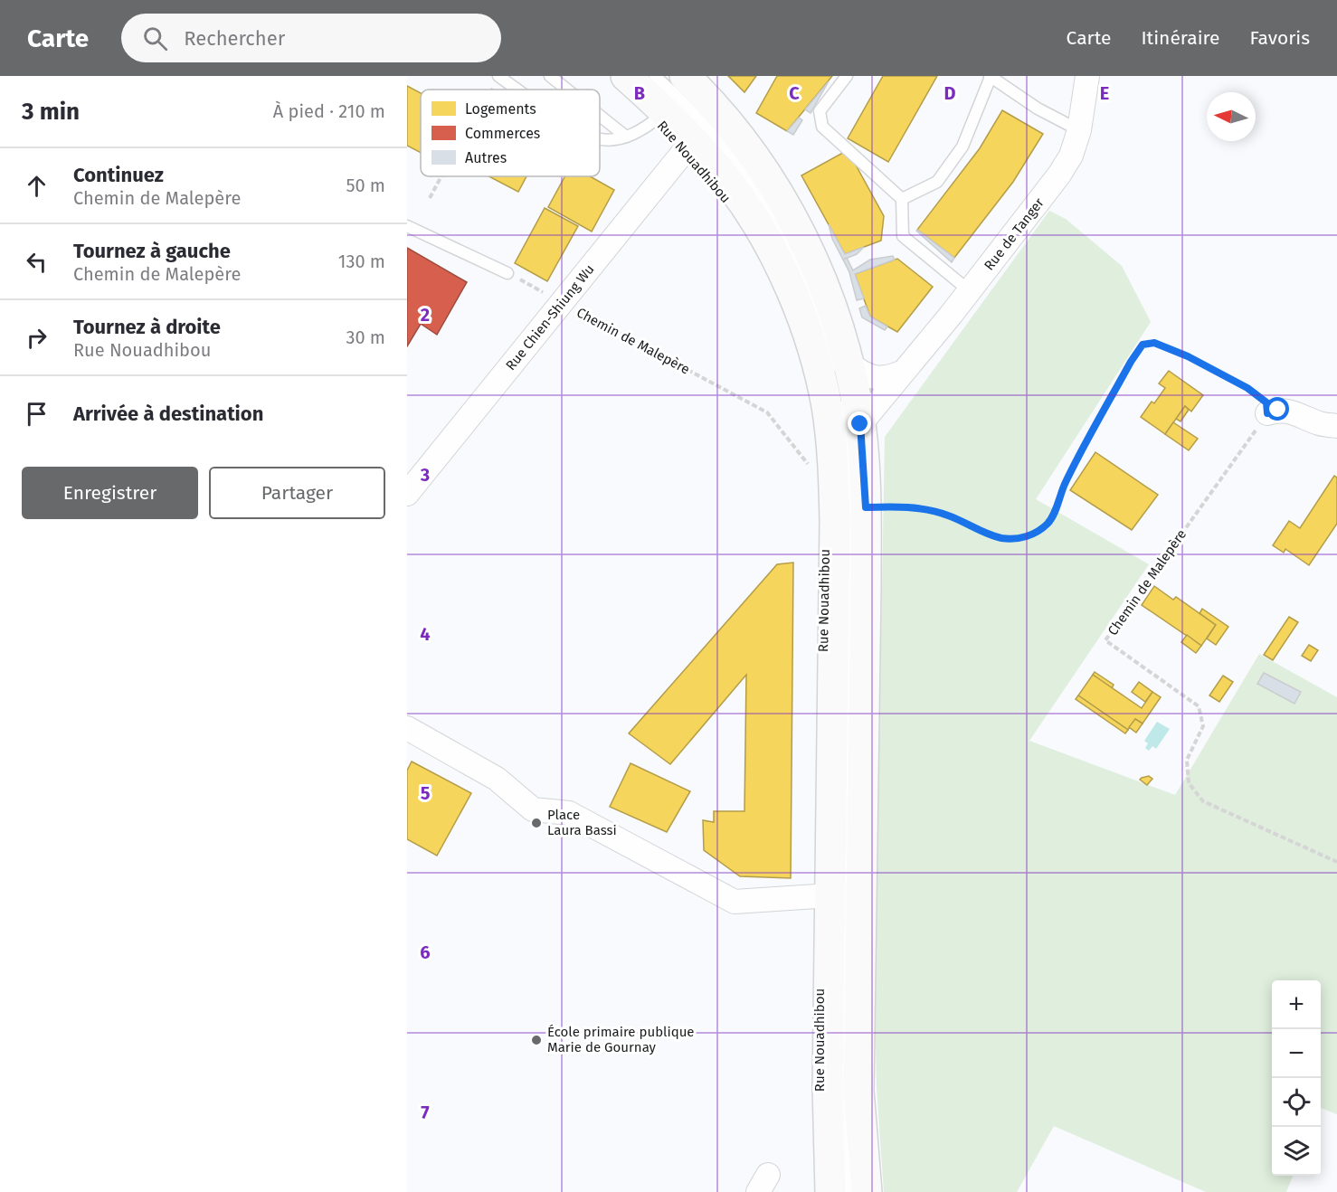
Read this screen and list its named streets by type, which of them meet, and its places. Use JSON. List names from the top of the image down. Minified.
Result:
{"streets":{"street":["Rue Nouadhibou","Rue de Tanger","Rue Chien-Shiung Wu"],"path":["Chemin de Malepère"]},"crossings":[["Rue Nouadhibou","Rue de Tanger"],["Rue Nouadhibou","Rue Chien-Shiung Wu"],["Rue Nouadhibou","Chemin de Malepère"],["Rue Chien-Shiung Wu","Chemin de Malepère"]],"places":["Place Laura Bassi","École primaire publique Marie de Gournay"],"legend":["Logements","Commerces","Autres"],"north":"left","page":{"header":"Carte","search":"Rechercher","nav":["Carte","Itinéraire","Favoris"],"heading":["3 min","À pied · 210 m"],"list":[["Continuez","Chemin de Malepère","50 m"],["Tournez à gauche","Chemin de Malepère","130 m"],["Tournez à droite","Rue Nouadhibou","30 m"],"Arrivée à destination"],"buttons":["Enregistrer","Partager"],"map_buttons":["+","−"]},"grid":{"columns":["B","C","D","E"],"rows":["2","3","4","5","6","7"]}}
